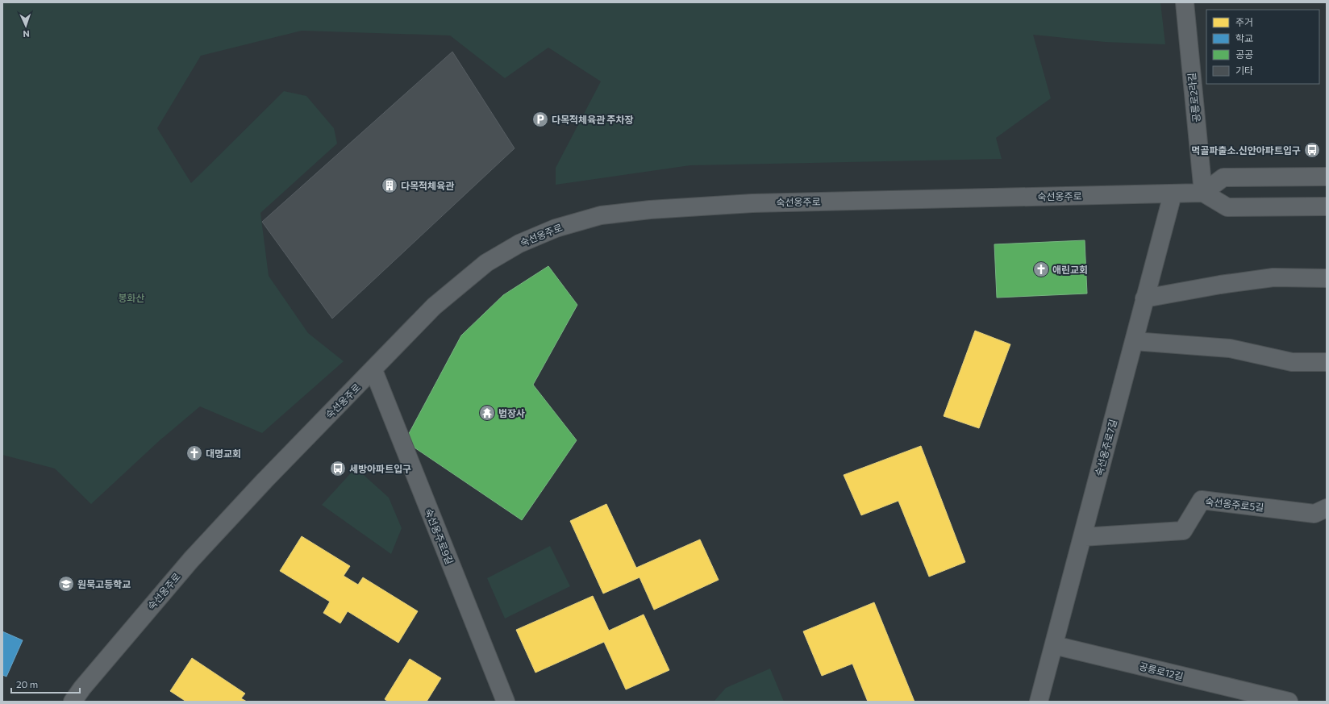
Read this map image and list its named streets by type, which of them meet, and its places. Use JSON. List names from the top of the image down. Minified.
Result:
{"streets":{"street":["공릉로2라길","숙선옹주로","숙선옹주로7길","숙선옹주로5길","숙선옹주로9길","공릉로12길"]},"crossings":[["공릉로2라길","숙선옹주로"],["숙선옹주로","숙선옹주로7길"],["숙선옹주로","숙선옹주로9길"],["숙선옹주로7길","숙선옹주로5길"],["숙선옹주로7길","공릉로12길"]],"parks":["봉화산"],"places":{"parking":["다목적체육관 주차장"],"bus stop":["먹골파출소.신안아파트입구","세방아파트입구"],"building":["다목적체육관"],"church":["애린교회","대명교회"],"temple":["법장사"],"school or university":["원묵고등학교"]},"legend":["주거","학교","공공","기타"],"scale_bar":"20 m","north":"bottom"}
